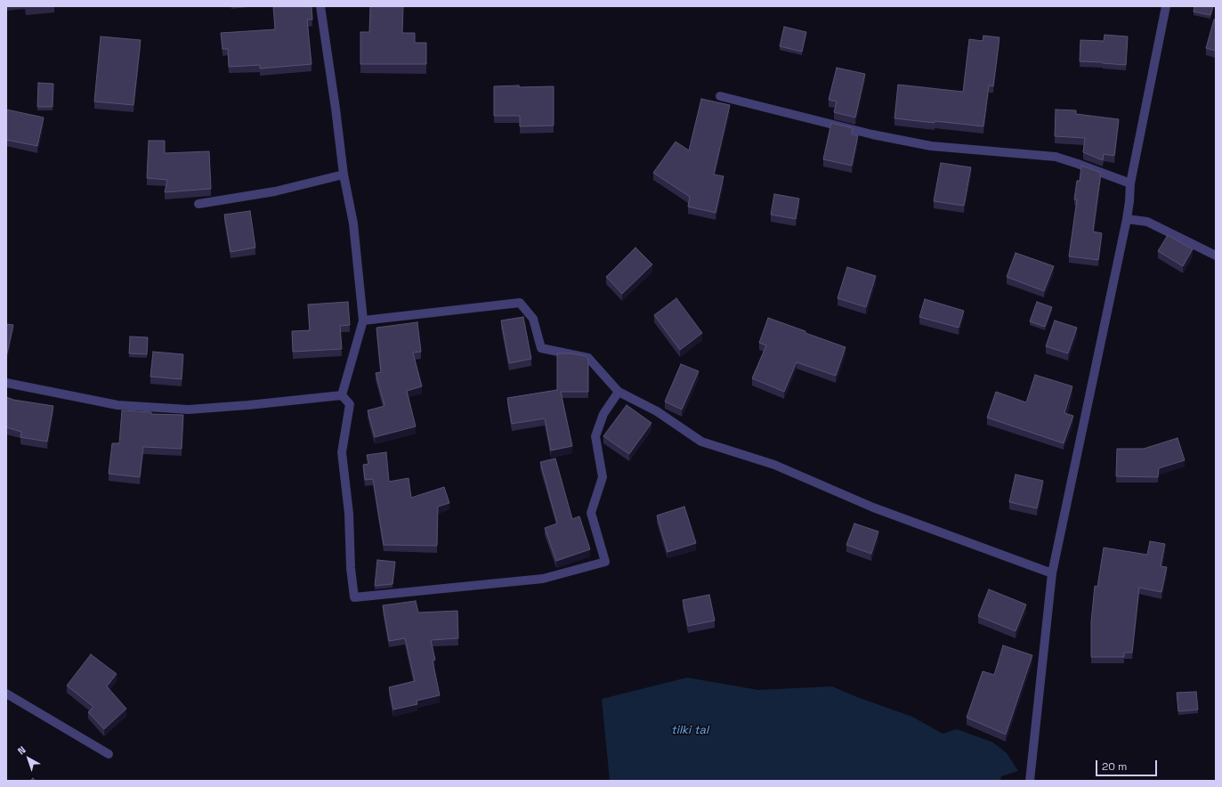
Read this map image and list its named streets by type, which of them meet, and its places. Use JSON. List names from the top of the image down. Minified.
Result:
{"water":["tilki tal"],"scale_bar":"20 m","north":"top left"}
